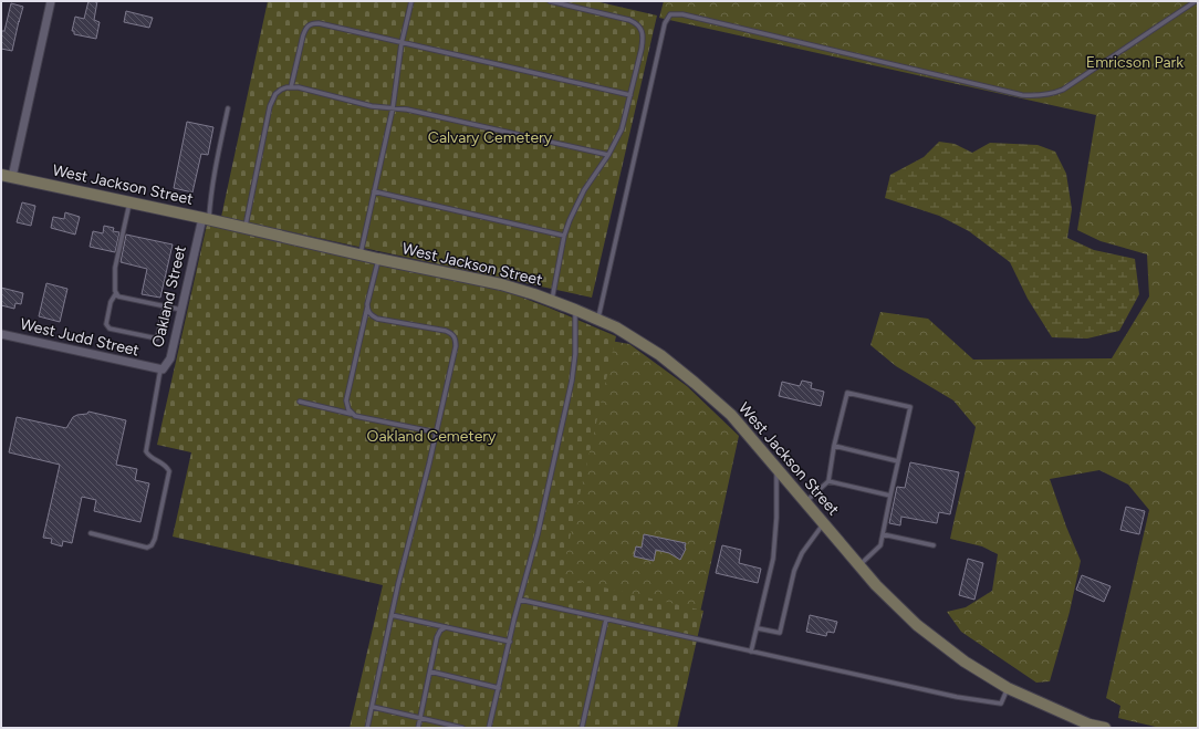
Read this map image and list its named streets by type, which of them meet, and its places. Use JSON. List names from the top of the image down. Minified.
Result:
{"streets":{"street":["West Jackson Street","Oakland Street","West Judd Street"]},"crossings":[["West Jackson Street","Oakland Street"],["Oakland Street","West Judd Street"]],"parks":["Emricson Park","Calvary Cemetery","Oakland Cemetery"]}
